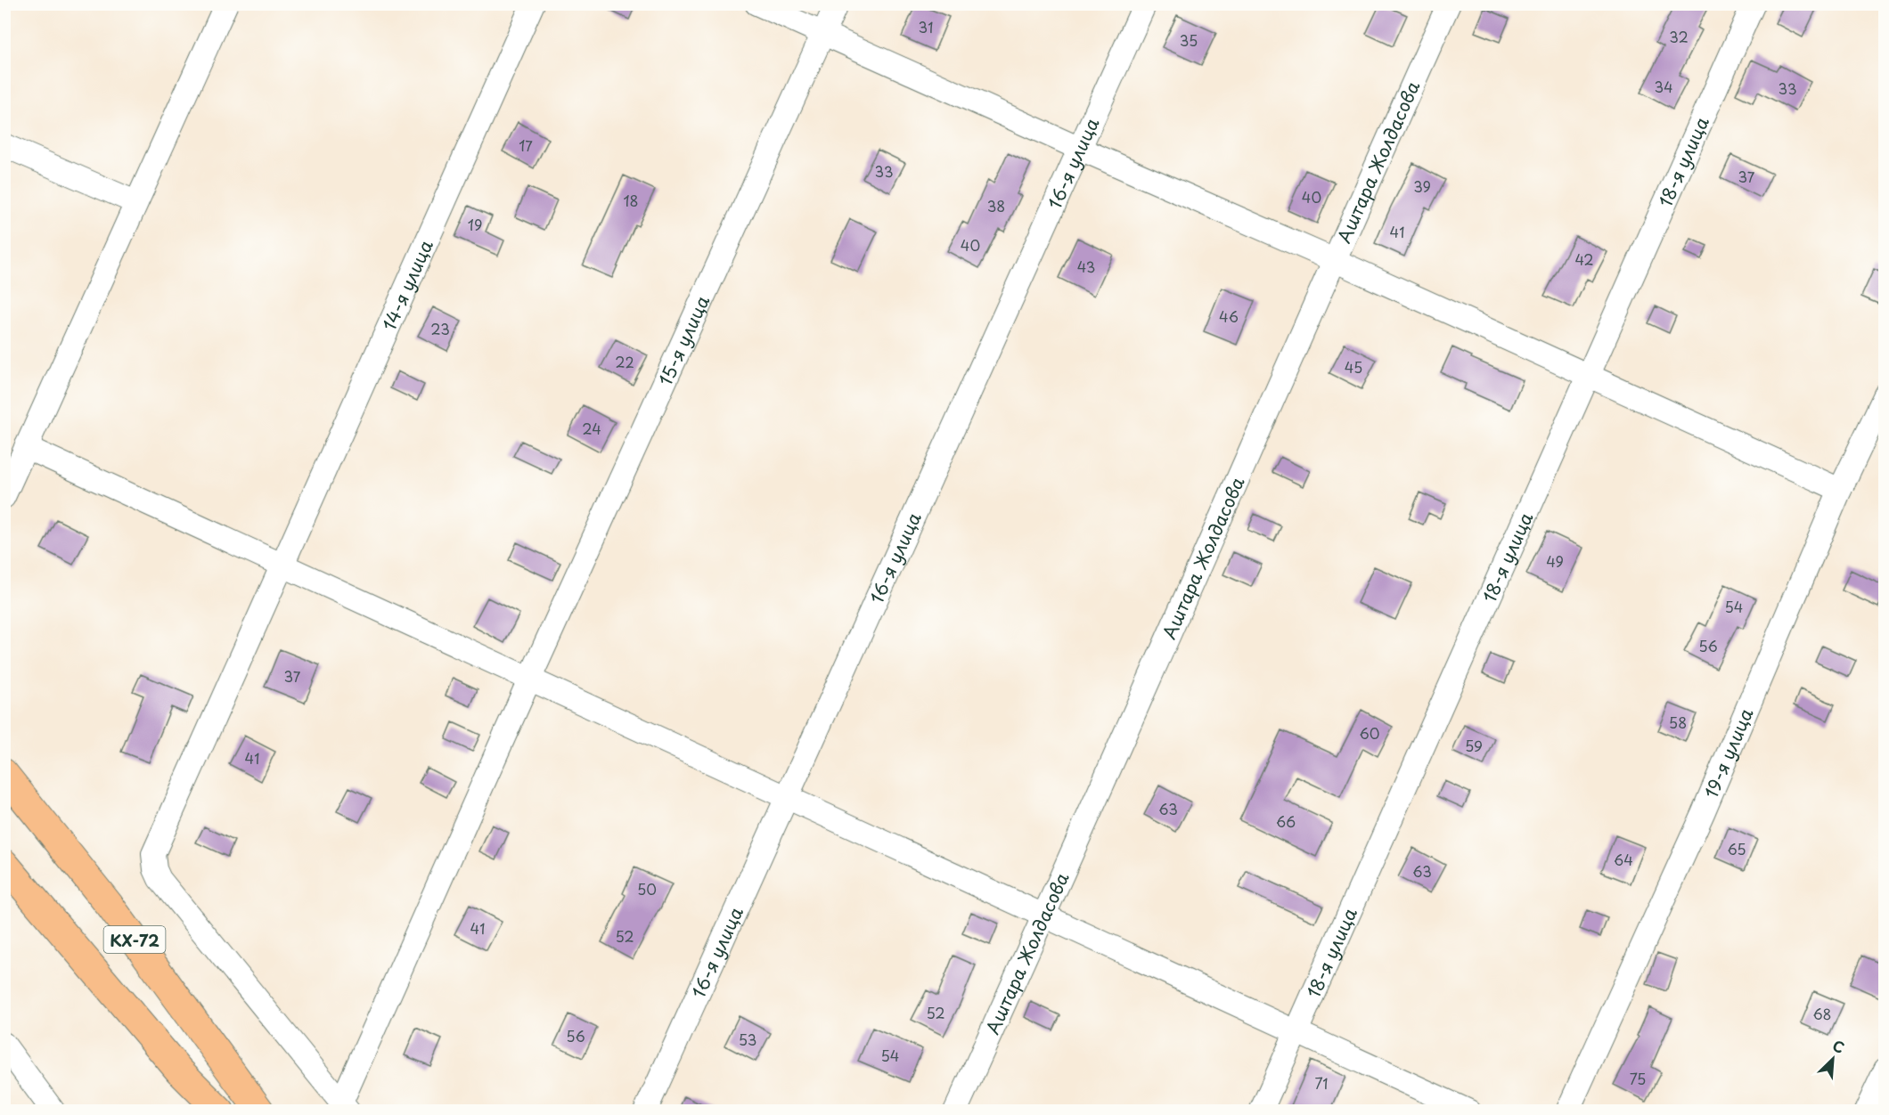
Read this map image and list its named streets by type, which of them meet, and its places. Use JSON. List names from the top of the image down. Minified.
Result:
{"streets":{"main road":["КХ-72"],"street":["Аштара Жолдасова","18-я улица","16-я улица","14-я улица","15-я улица","19-я улица"]},"crossings":[["14-я улица","15-я улица"]],"house_numbers":["31","32","35","34","33","17","33","37","39","40","18","38","19","41","40","42","43","46","23","22","45","24","49","54","56","37","58","60","59","41","63","66","65","64","63","50","41","52","52","68","56","53","54","75","71"],"north":"top right"}
